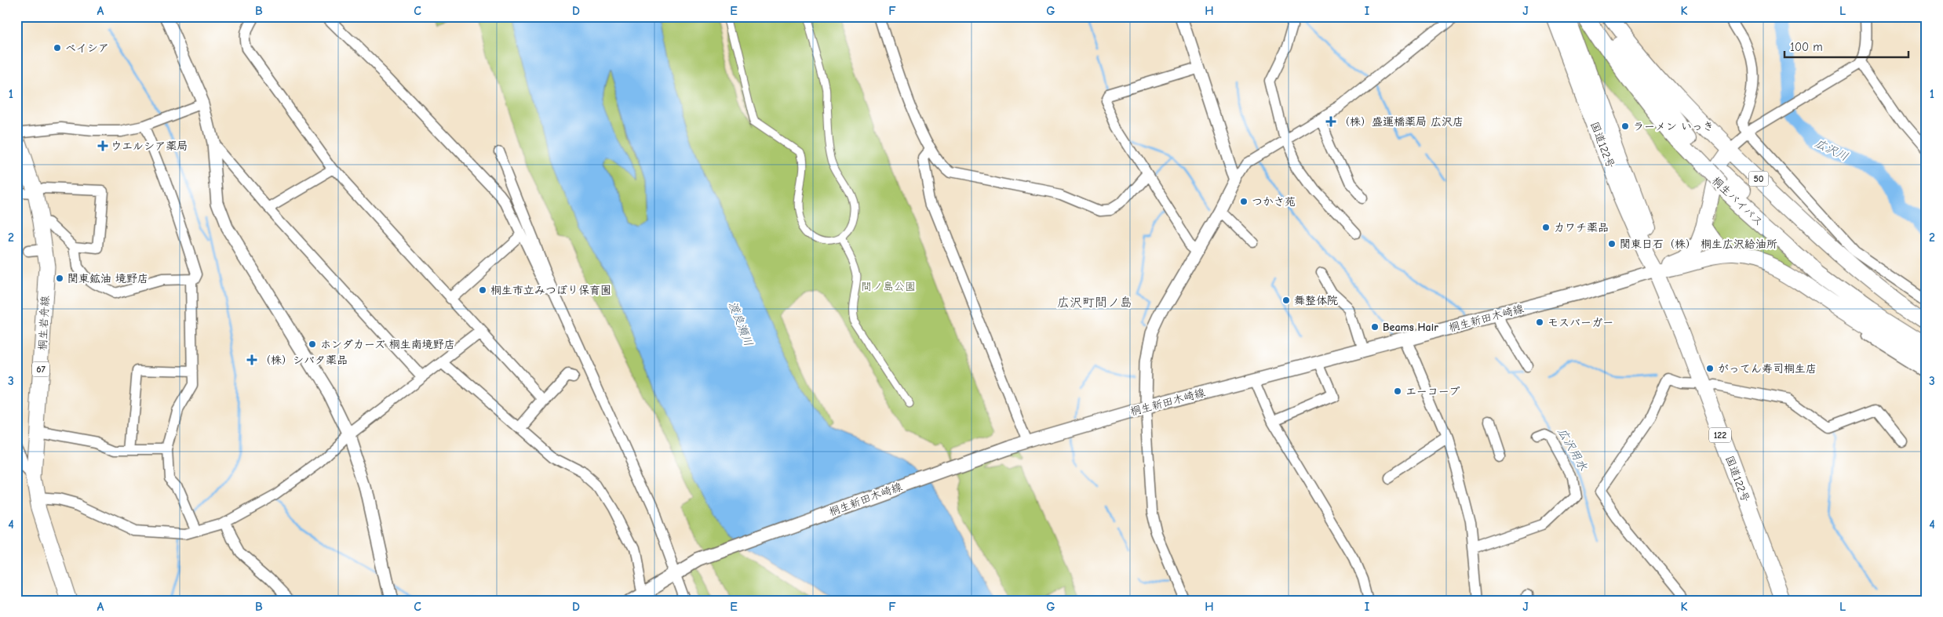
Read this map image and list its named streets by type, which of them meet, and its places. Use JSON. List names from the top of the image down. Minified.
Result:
{"streets":{"highway":["国道122号","50","桐生バイパス","122"],"main road":["桐生新田木崎線","桐生岩舟線","67"]},"crossings":[["国道122号","桐生新田木崎線"]],"districts":["広沢町間ノ島"],"water":["広沢川","渡良瀬川","広沢用水"],"parks":["間ノ島公園"],"places":{"other":["ベイシア","ラーメン いっき","つかさ苑","カワチ薬品","関東日石（株） 桐生広沢給油所","関東鉱油 境野店","桐生市立みつぼり保育園","舞整体院","モスバーガー","Beams Hair","ホンダカーズ 桐生南境野店","がってん寿司桐生店","エーコープ"],"health":["（株）盛運橋薬局 広沢店","ウエルシア薬局","（株）シバタ薬品"]},"scale_bar":"100 m","grid":{"columns":["A","B","C","D","E","F","G","H","I","J","K","L"],"rows":["1","2","3","4"]}}
